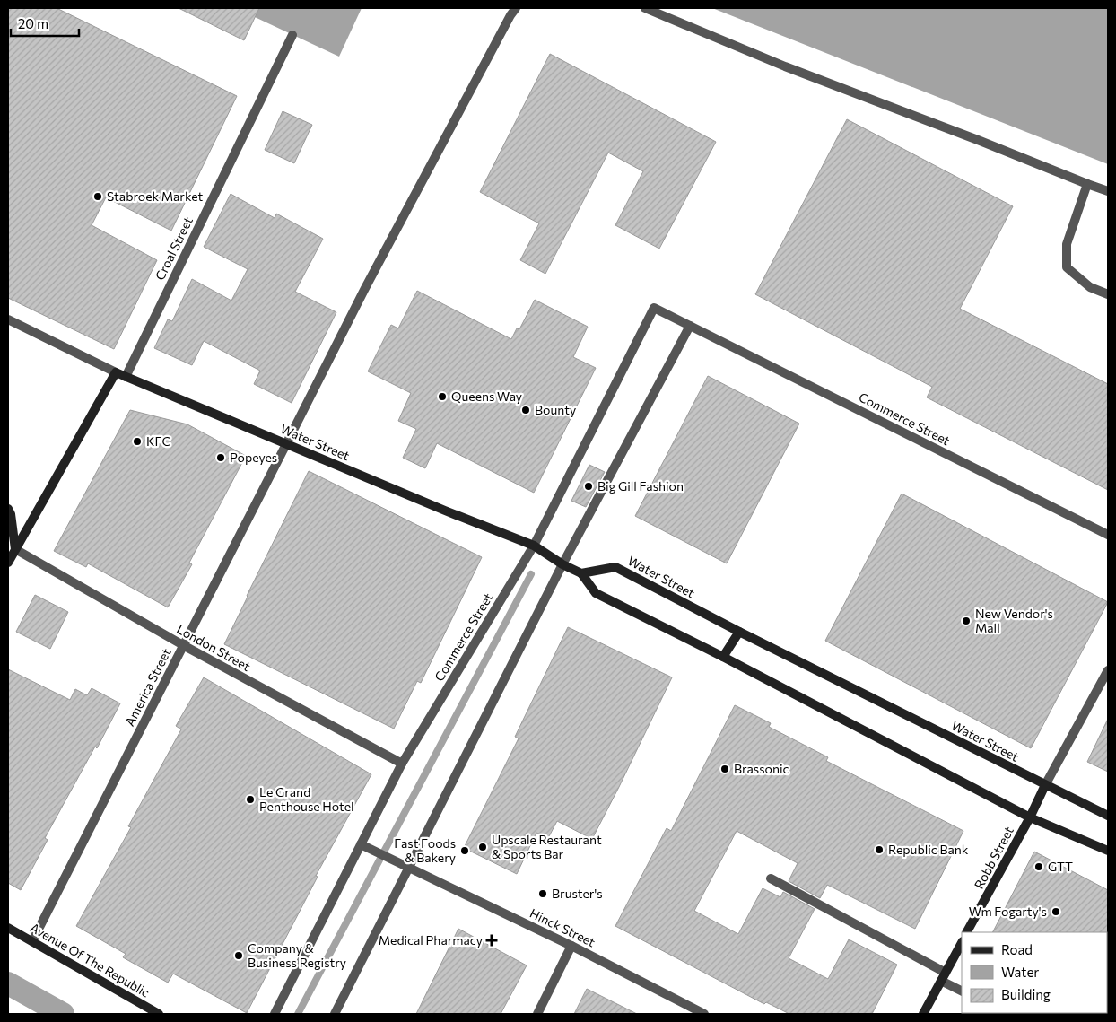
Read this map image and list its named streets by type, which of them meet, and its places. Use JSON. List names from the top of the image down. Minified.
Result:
{"streets":{"street":["Croal Street","Commerce Street","Water Street","London Street","America Street","Robb Street","Hinck Street","Avenue Of The Republic"]},"crossings":[["Croal Street","Water Street"],["Commerce Street","Water Street"],["Commerce Street","London Street"],["Commerce Street","Hinck Street"],["Water Street","America Street"],["London Street","America Street"],["America Street","Avenue Of The Republic"]],"places":{"other":["Stabroek Market","Queens Way","Bounty","KFC","Popeyes","Big Gill Fashion","New Vendor's Mall","Brassonic","Le Grand Penthouse Hotel","Upscale Restaurant & Sports Bar","Republic Bank","Fast Foods & Bakery","GTT","Bruster's","Wm Fogarty's","Company & Business Registry"],"health":["Medical Pharmacy"]},"legend":["Road","Water","Building"],"scale_bar":"20 m"}
